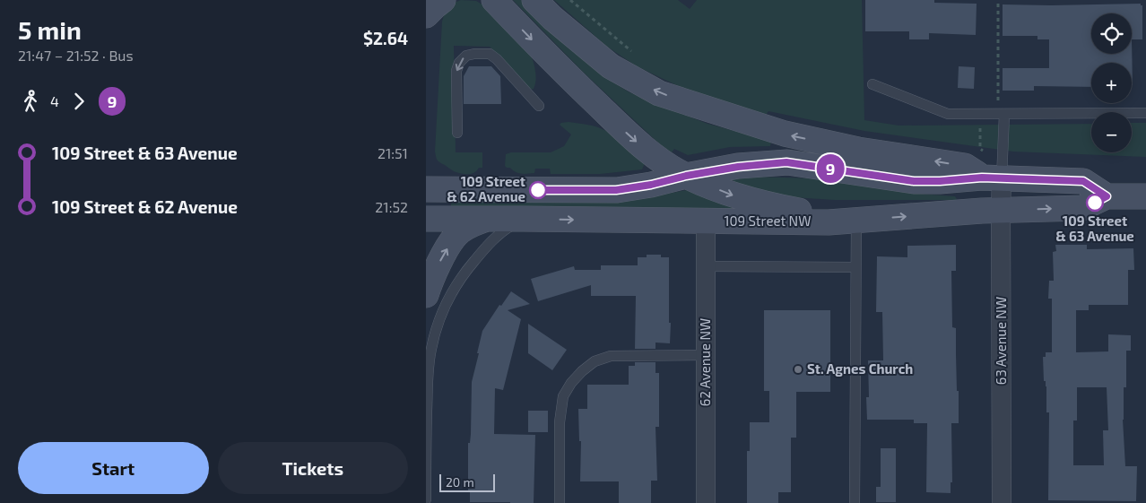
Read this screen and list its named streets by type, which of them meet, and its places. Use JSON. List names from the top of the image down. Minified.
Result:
{"streets":{"main road":["109 Street NW"],"street":["63 Avenue NW","62 Avenue NW"]},"crossings":[["109 Street NW","63 Avenue NW"],["109 Street NW","62 Avenue NW"]],"places":["109 Street & 62 Avenue","109 Street & 63 Avenue","St. Agnes Church"],"lines":["bus line 9"],"scale_bar":"20 m","page":{"heading":["5 min","21:47 – 21:52 · Bus","$2.64"],"on_map":"9","map_buttons":["+","−"],"legs":["4","9"],"list":[{"name":"109 Street & 63 Avenue","value":"21:51"},{"name":"109 Street & 62 Avenue","value":"21:52"}],"buttons":["Start","Tickets"],"scale":"20 m"}}
